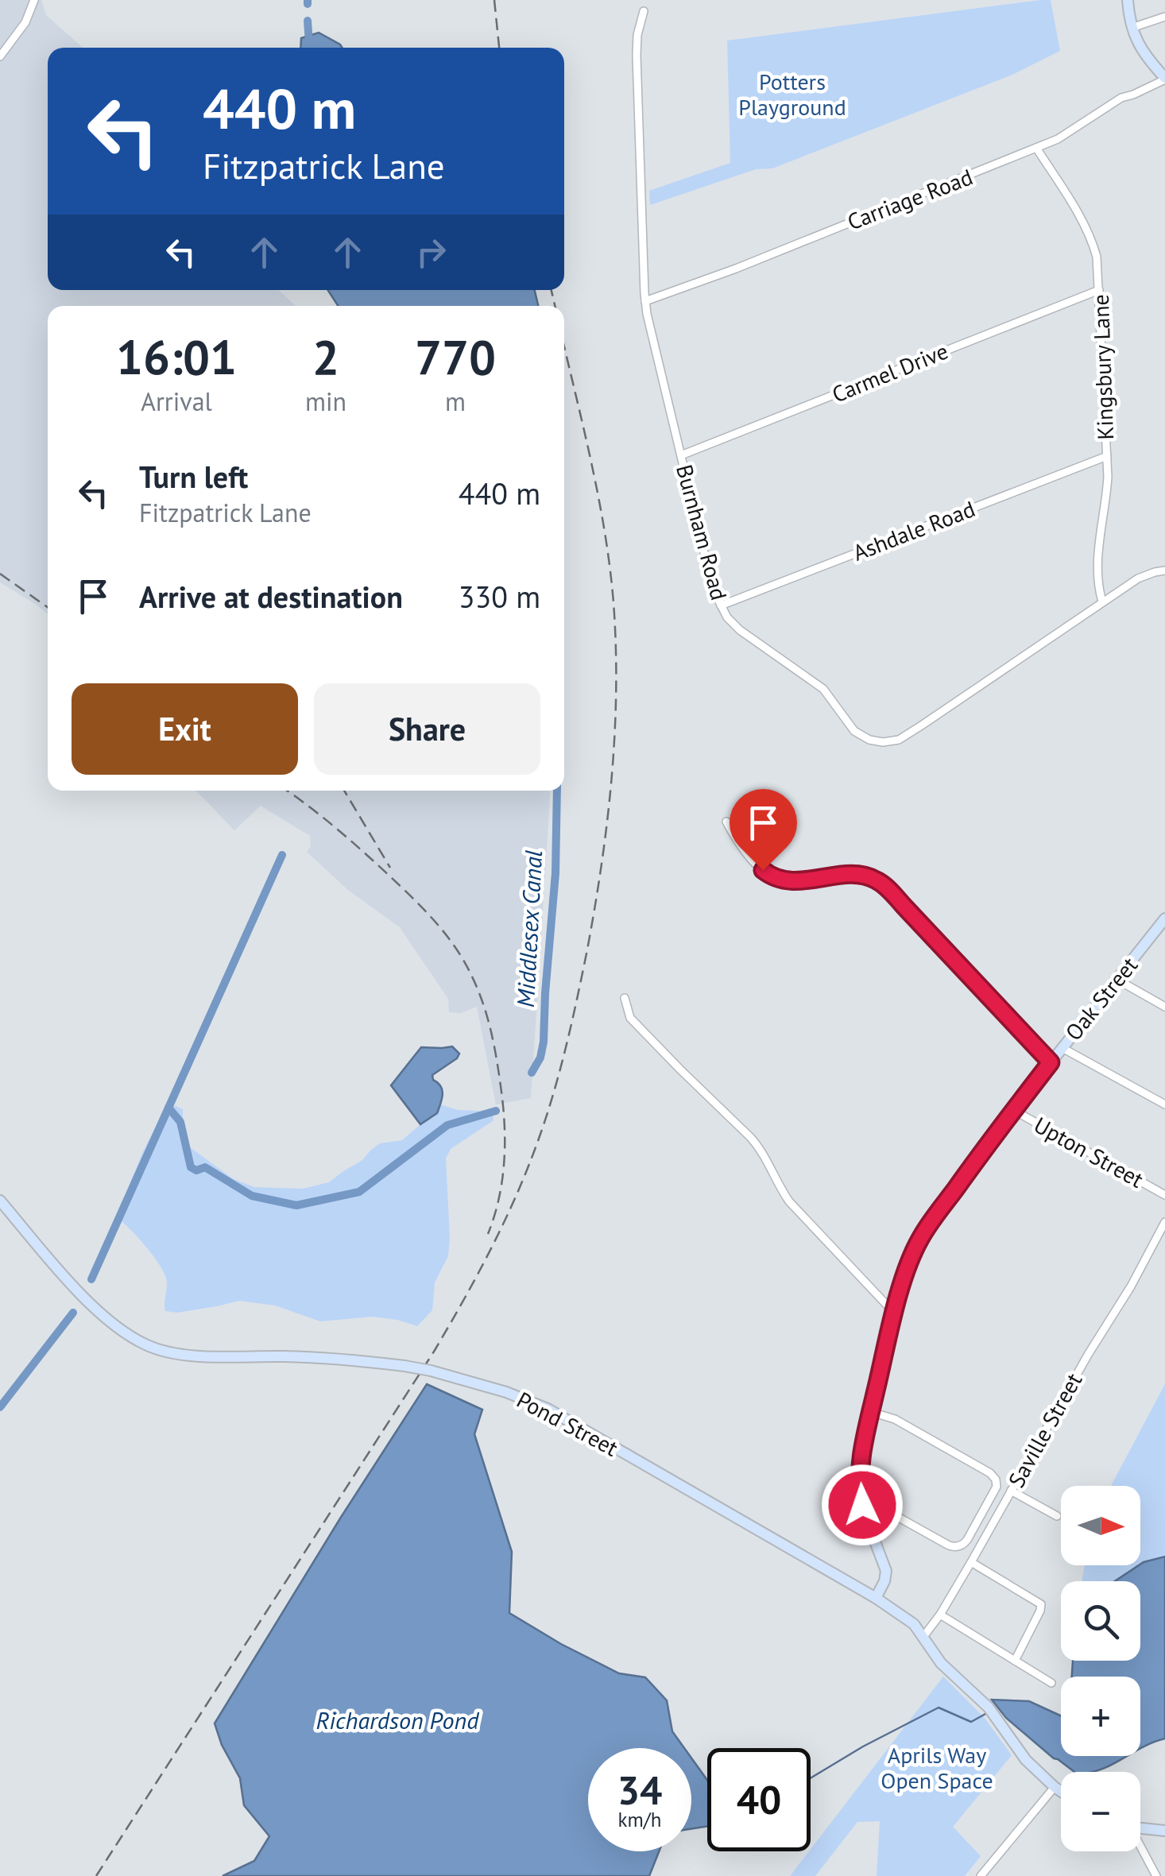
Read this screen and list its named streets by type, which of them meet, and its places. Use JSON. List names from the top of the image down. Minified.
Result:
{"streets":{"street":["Carriage Road","Kingsbury Lane","Carmel Drive","Ashdale Road","Burnham Road","Oak Street","Upton Street","Pond Street","Saville Street"]},"crossings":[["Carriage Road","Kingsbury Lane"],["Carriage Road","Burnham Road"],["Kingsbury Lane","Carmel Drive"],["Kingsbury Lane","Ashdale Road"],["Kingsbury Lane","Burnham Road"],["Carmel Drive","Burnham Road"],["Ashdale Road","Burnham Road"],["Oak Street","Upton Street"],["Oak Street","Pond Street"],["Pond Street","Saville Street"]],"water":["Middlesex Canal","Richardson Pond"],"parks":["Potters Playground","Aprils Way Open Space"],"north":"right","page":{"turn":["440 m","Fitzpatrick Lane"],"eta":["16:01","Arrival","2","min","770","m"],"list":[{"name":"Turn left","note":"Fitzpatrick Lane","value":"440 m"},{"name":"Arrive at destination","value":"330 m"}],"buttons":["Exit","Share"],"map_buttons":["+","−"],"speed":"34 km/h","limit":"40"}}
